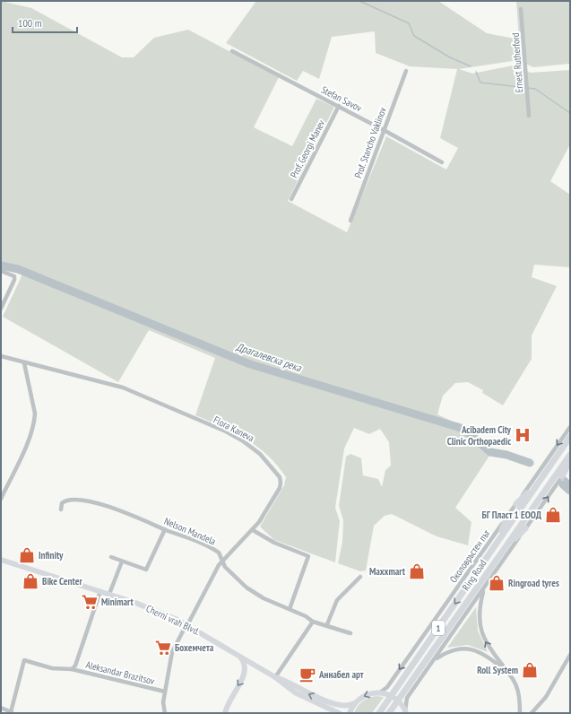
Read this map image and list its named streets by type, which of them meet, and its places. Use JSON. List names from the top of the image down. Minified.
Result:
{"streets":{"highway":["Ring Road","1"],"main road":["Cherni vrah Blvd."],"street":["Ernest Rutherford","Stefan Savov","Prof. Stancho Vaklinov","Prof. Georgi Manev","Flora Kaneva","Nelson Mandela","Околовръстен път","Aleksandar Brazitsov"]},"crossings":[["Stefan Savov","Prof. Stancho Vaklinov"],["Stefan Savov","Prof. Georgi Manev"],["Flora Kaneva","Nelson Mandela"],["Flora Kaneva","Cherni vrah Blvd."],["Flora Kaneva","Aleksandar Brazitsov"]],"water":["Драгалевска река"],"places":{"hospital":["Acibadem City Clinic Orthopaedic"],"shop":["БГ Пласт 1 ЕООД","Infinity","Maxxmart","Bike Center","Ringroad tyres","Roll System"],"supermarket":["Minimart","Бохемчета"],"cafe":["Аннабел арт"]},"scale_bar":"100 m"}
